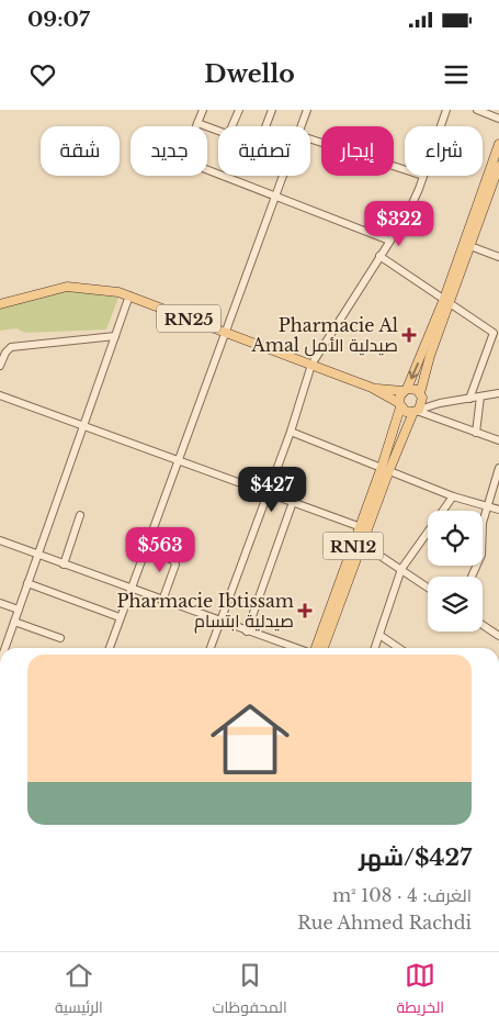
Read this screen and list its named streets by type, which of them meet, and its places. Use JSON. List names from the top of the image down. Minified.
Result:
{"streets":{"main road":["RN25","RN12"]},"crossings":[["RN25","RN12"]],"places":{"health":["Pharmacie Al Amal صيدلية الأمل","Pharmacie Ibtissam صيدلية ابتسام"]},"page":{"status":"09:07","header":"Dwello","chip":["شراء","إيجار","تصفية","جديد","شقة"],"price":["$322","$427","$563"],"list":[{"name":"$427/شهر","note":"الغرف: 4 · 108 m² · Rue Ahmed Rachdi"}],"tabs":["الخريطة","المحفوظات","الرئيسية"]}}
